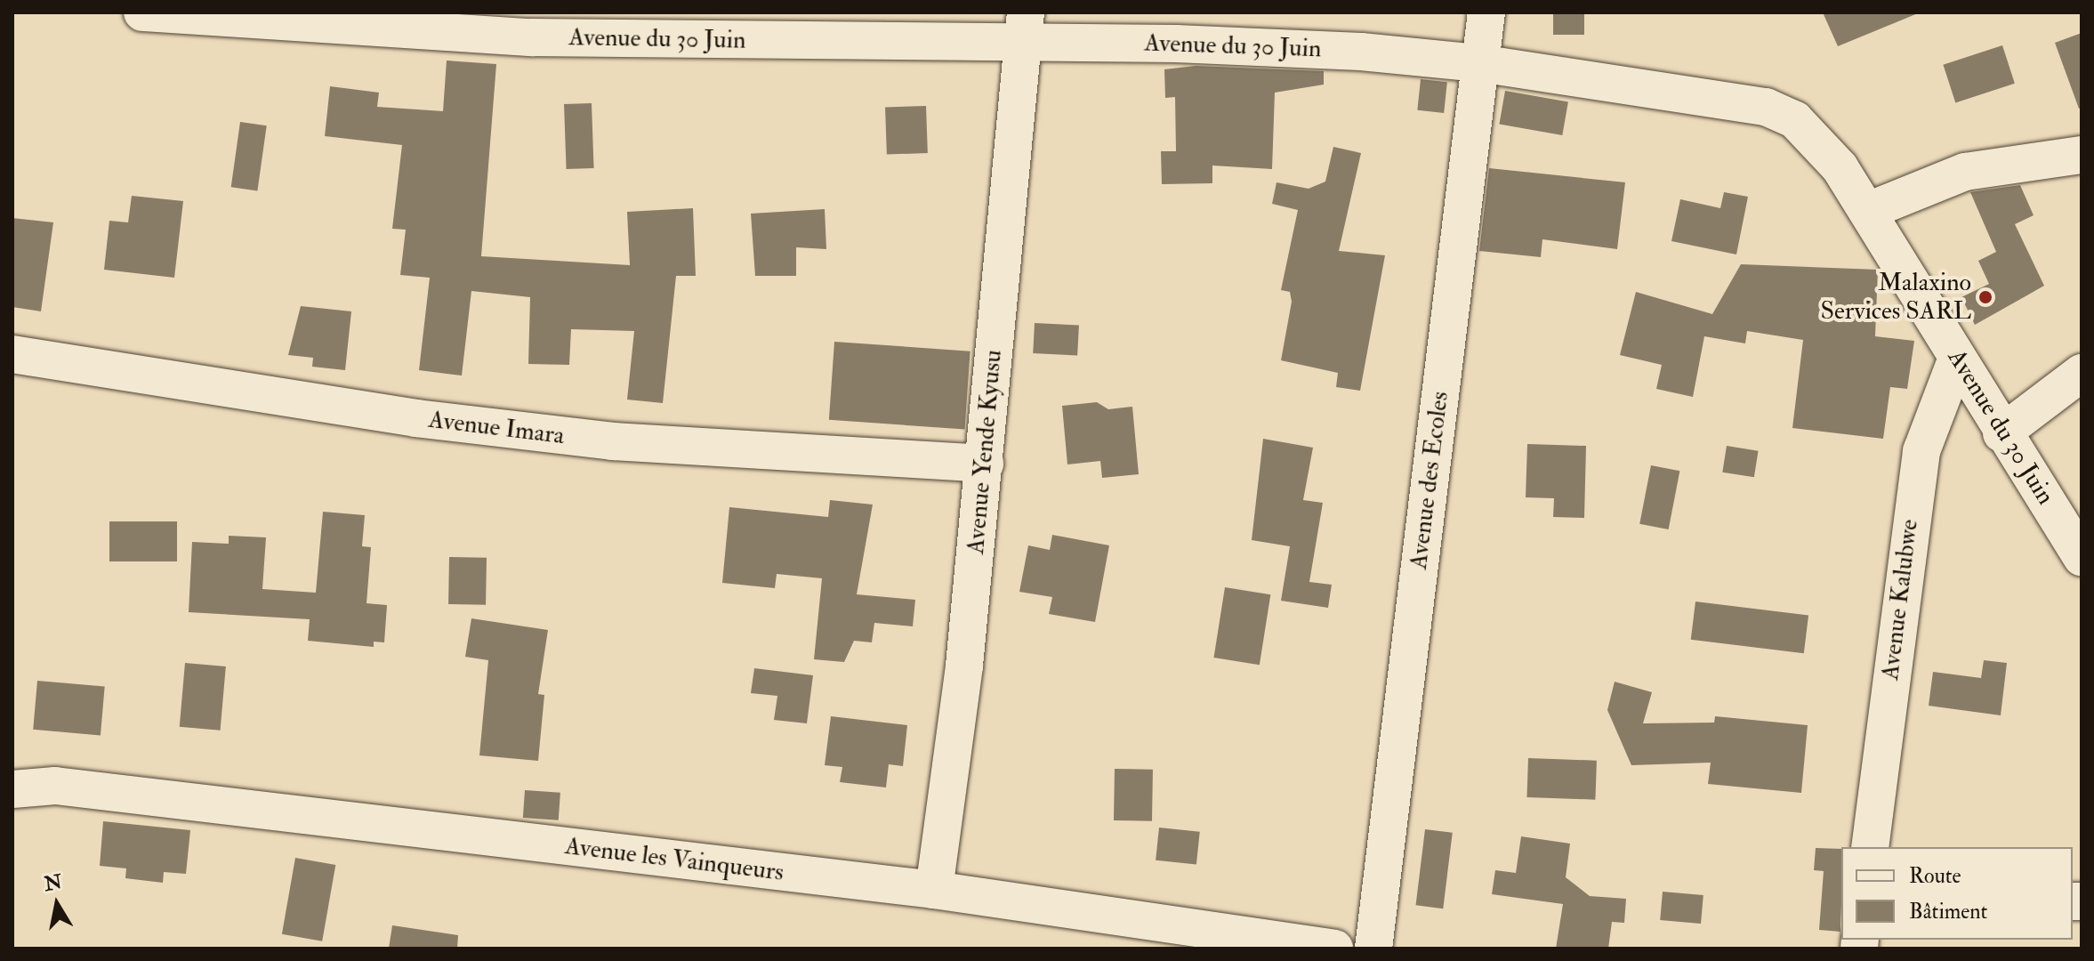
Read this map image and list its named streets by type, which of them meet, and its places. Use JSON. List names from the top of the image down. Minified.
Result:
{"streets":{"street":["Avenue du 30 Juin","Avenue Imara","Avenue Yende Kyusu","Avenue des Ecoles","Avenue Kalubwe","Avenue les Vainqueurs"]},"crossings":[["Avenue du 30 Juin","Avenue Yende Kyusu"],["Avenue du 30 Juin","Avenue des Ecoles"],["Avenue du 30 Juin","Avenue Kalubwe"],["Avenue Imara","Avenue Yende Kyusu"],["Avenue Yende Kyusu","Avenue les Vainqueurs"]],"places":["Malaxino Services SARL"],"legend":["Route","Bâtiment"],"north":"top"}
